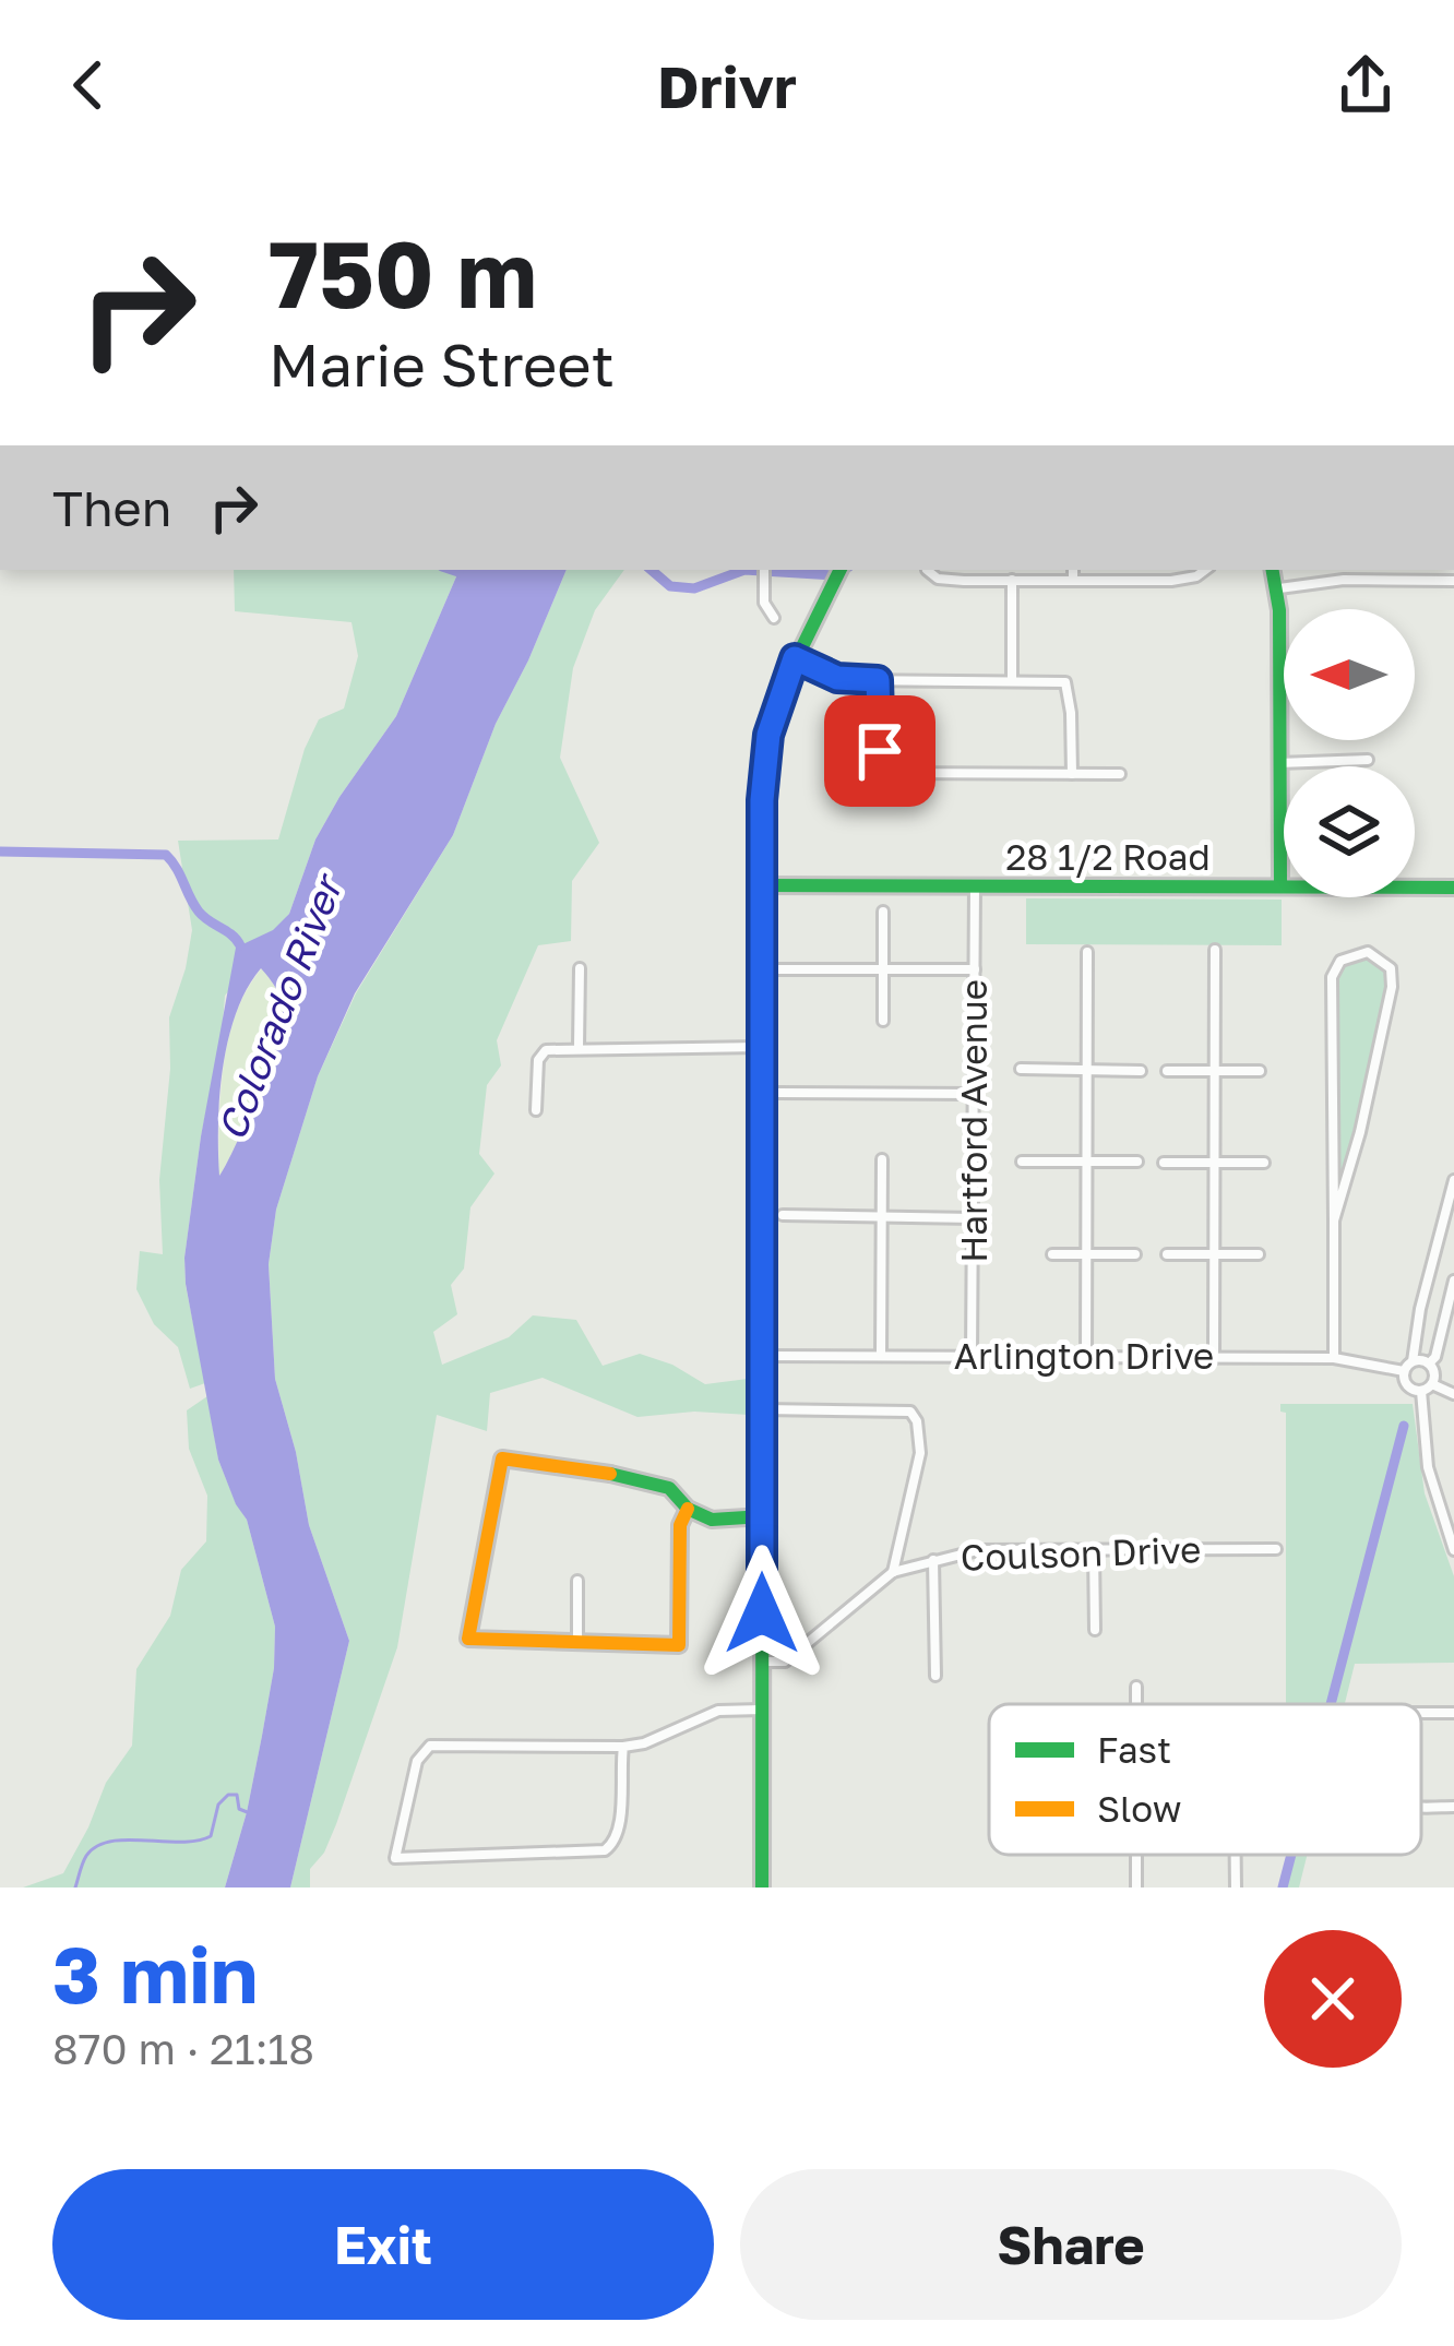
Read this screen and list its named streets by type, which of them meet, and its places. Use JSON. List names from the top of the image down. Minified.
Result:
{"streets":{"street":["28 1/2 Road","Hartford Avenue","Arlington Drive","Coulson Drive"]},"crossings":[["28 1/2 Road","Hartford Avenue"],["Hartford Avenue","Arlington Drive"]],"water":["Colorado River"],"legend":["Fast","Slow"],"north":"left","page":{"header":"Drivr","turn":["750 m","Marie Street"],"then":"Then","heading":["3 min","870 m · 21:18"],"buttons":["Exit","Share"]}}
